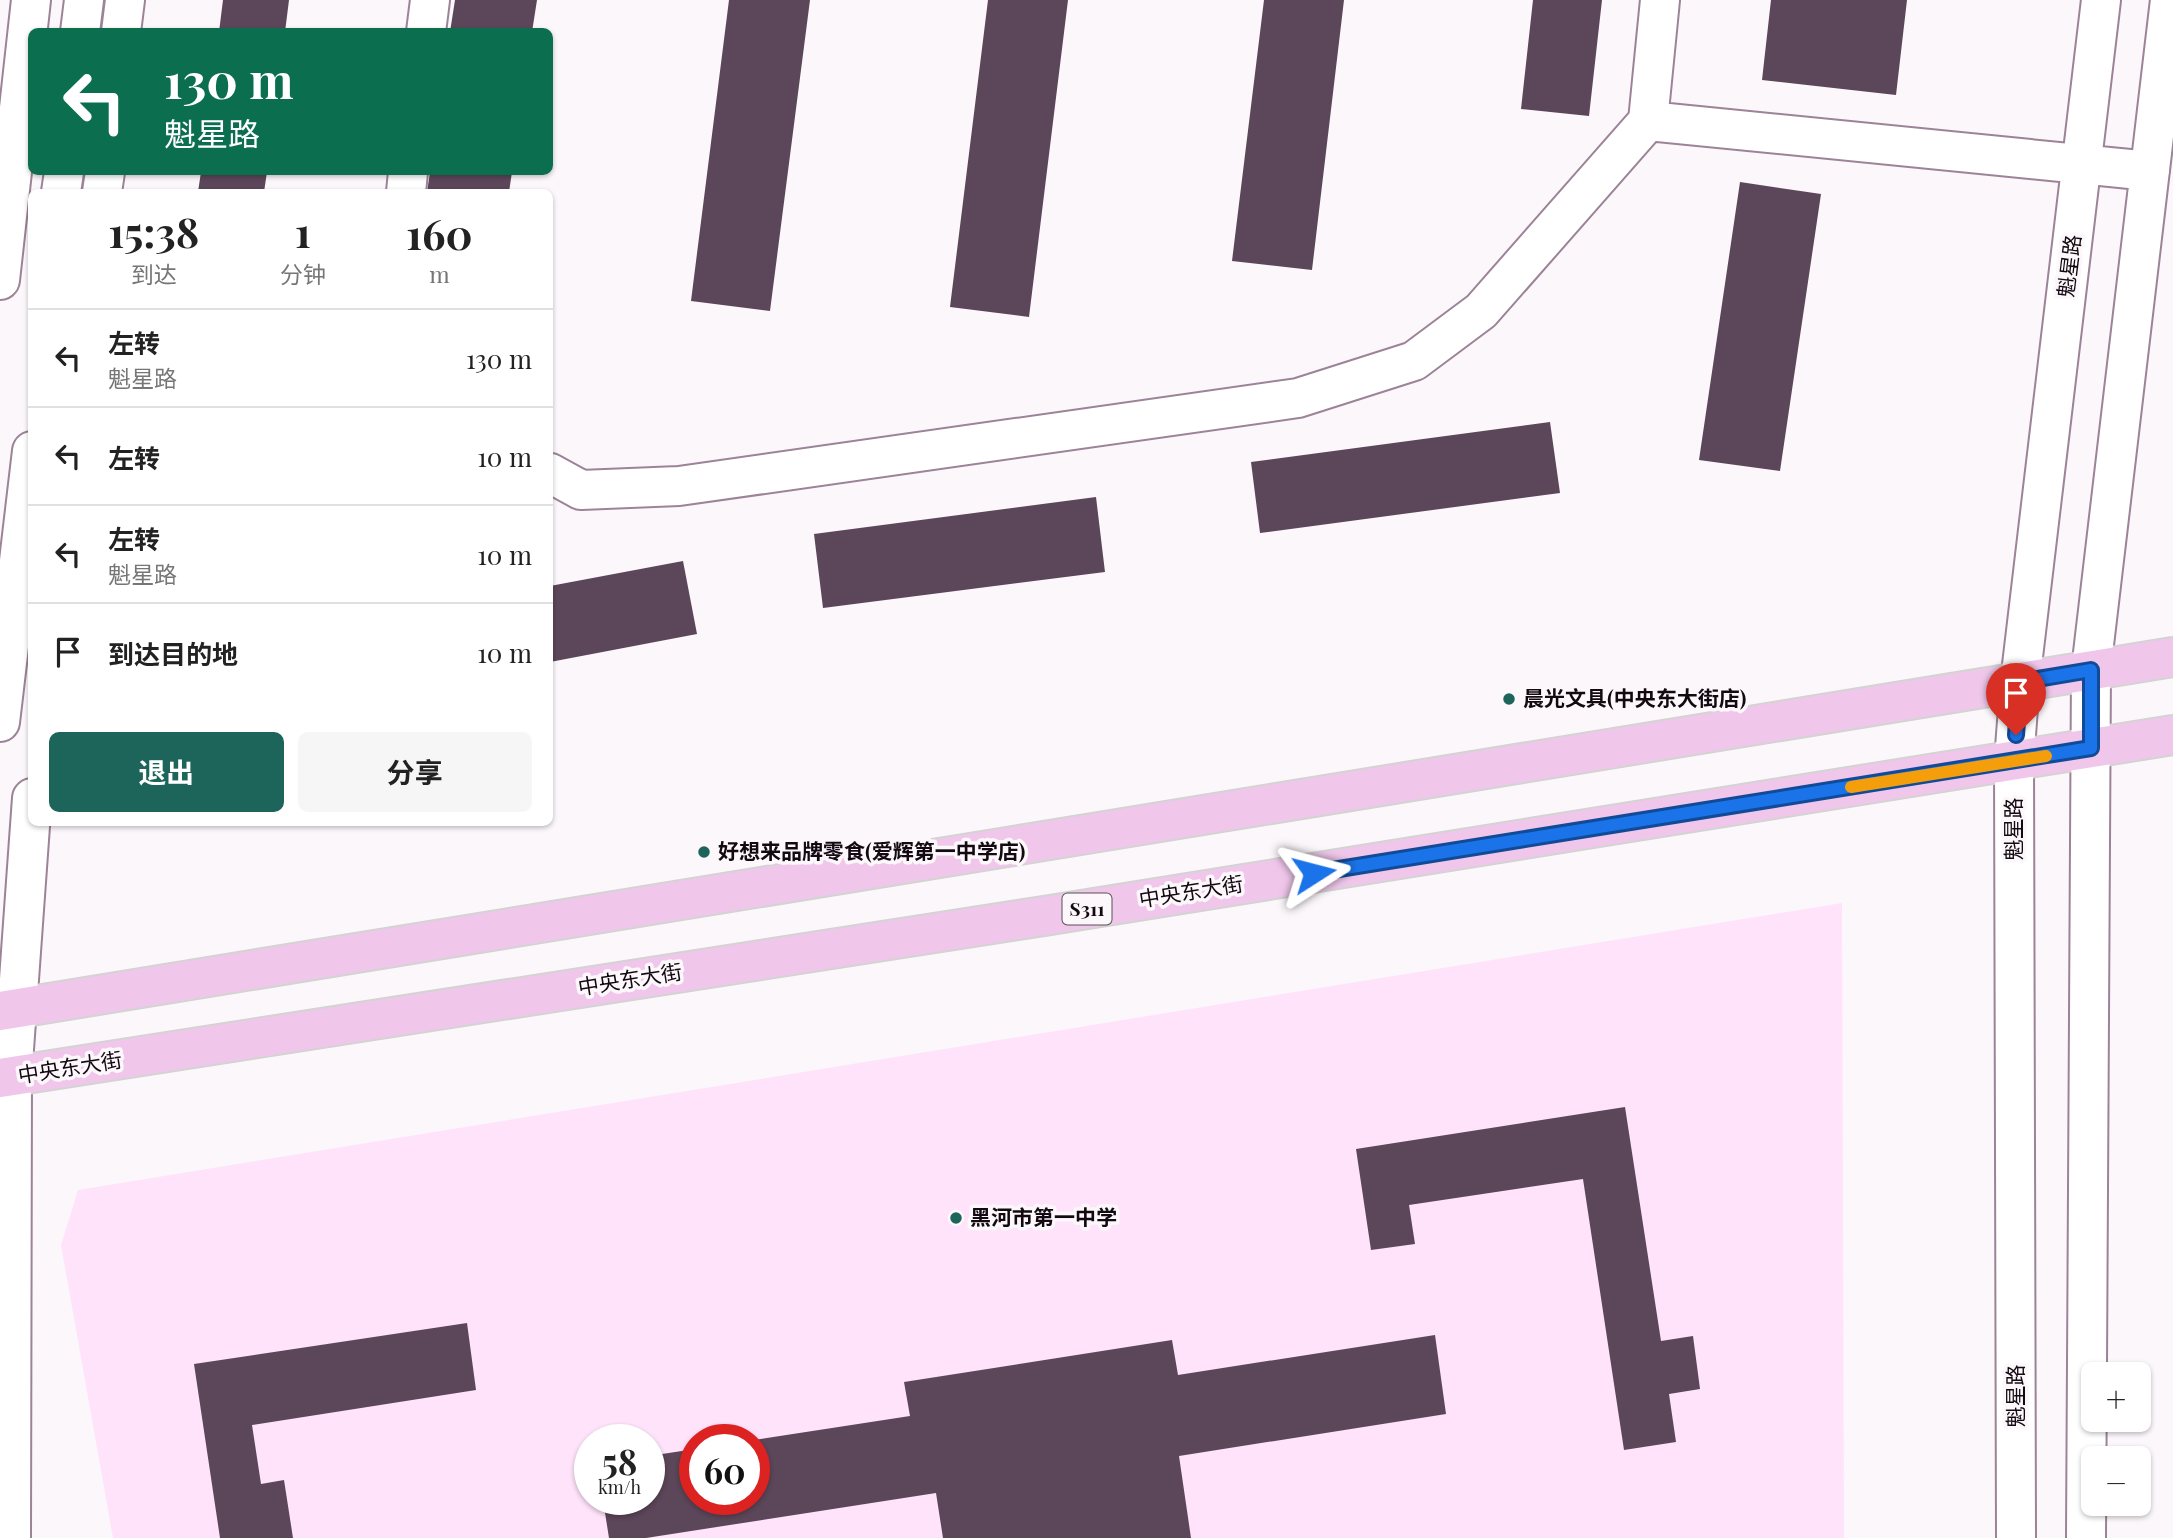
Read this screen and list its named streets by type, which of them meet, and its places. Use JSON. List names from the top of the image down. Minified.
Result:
{"streets":{"main road":["中央东大街","S311"],"street":["魁星路"]},"crossings":[["魁星路","中央东大街"]],"places":["晨光文具(中央东大街店)","好想来品牌零食(爱辉第一中学店)","黑河市第一中学"],"page":{"turn":["130 m","魁星路"],"eta":["15:38","到达","1","分钟","160","m"],"list":[{"name":"左转","note":"魁星路","value":"130 m"},{"name":"左转","value":"10 m"},{"name":"左转","note":"魁星路","value":"10 m"},{"name":"到达目的地","value":"10 m"}],"buttons":["退出","分享"],"map_buttons":["+","−"],"speed":"58 km/h","limit":"60"}}
